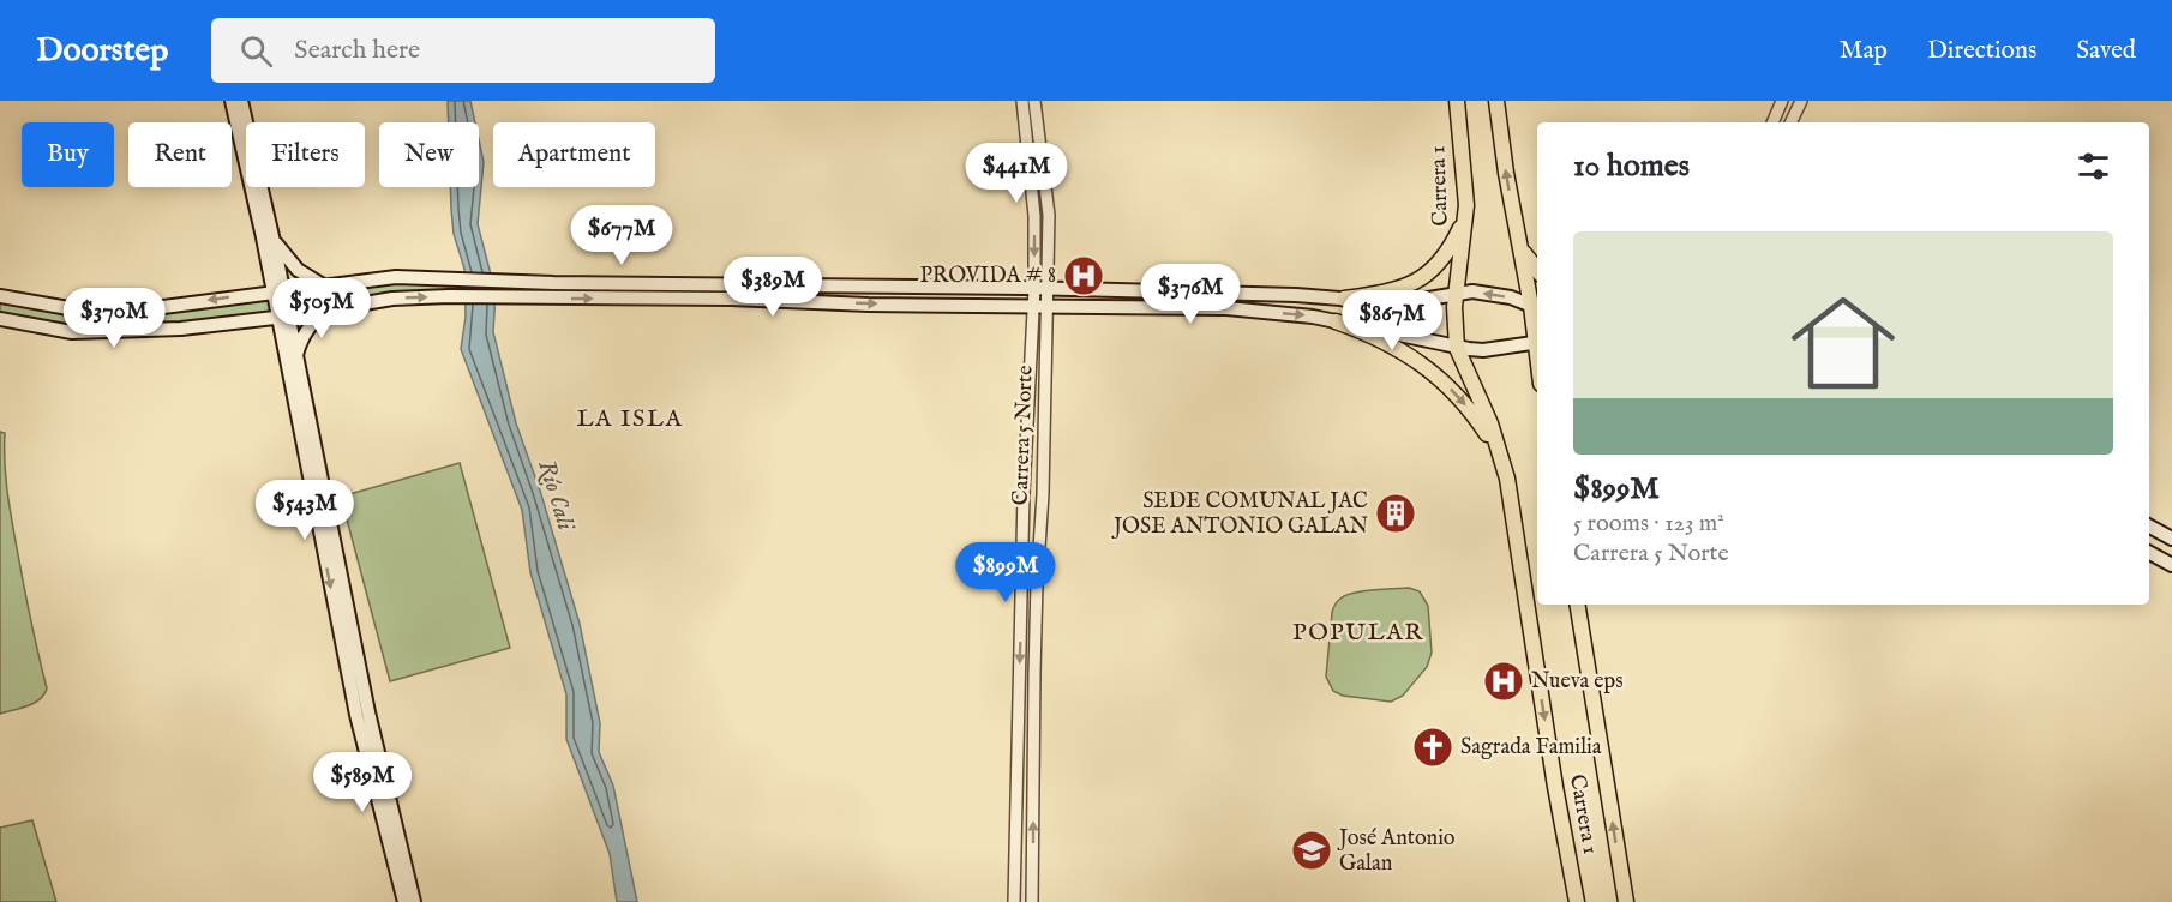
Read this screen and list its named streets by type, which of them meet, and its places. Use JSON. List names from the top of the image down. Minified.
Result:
{"streets":{"main road":["Carrera 1"],"street":["Carrera 5 Norte"]},"districts":["LA ISLA","POPULAR"],"water":["Río Cali"],"places":{"hospital":["PROVIDA # 8","Nueva eps"],"building":["SEDE COMUNAL JAC JOSE ANTONIO GALAN"],"church":["Sagrada Familia"],"school or university":["José Antonio Galan"]},"page":{"header":"Doorstep","search":"Search here","nav":["Map","Directions","Saved"],"chip":["Buy","Rent","Filters","New","Apartment"],"heading":"10 homes","price":["$441M","$677M","$389M","$376M","$505M","$370M","$867M","$543M","$899M","$589M"],"list":[{"name":"$899M","note":"5 rooms · 123 m² · Carrera 5 Norte"}]}}
